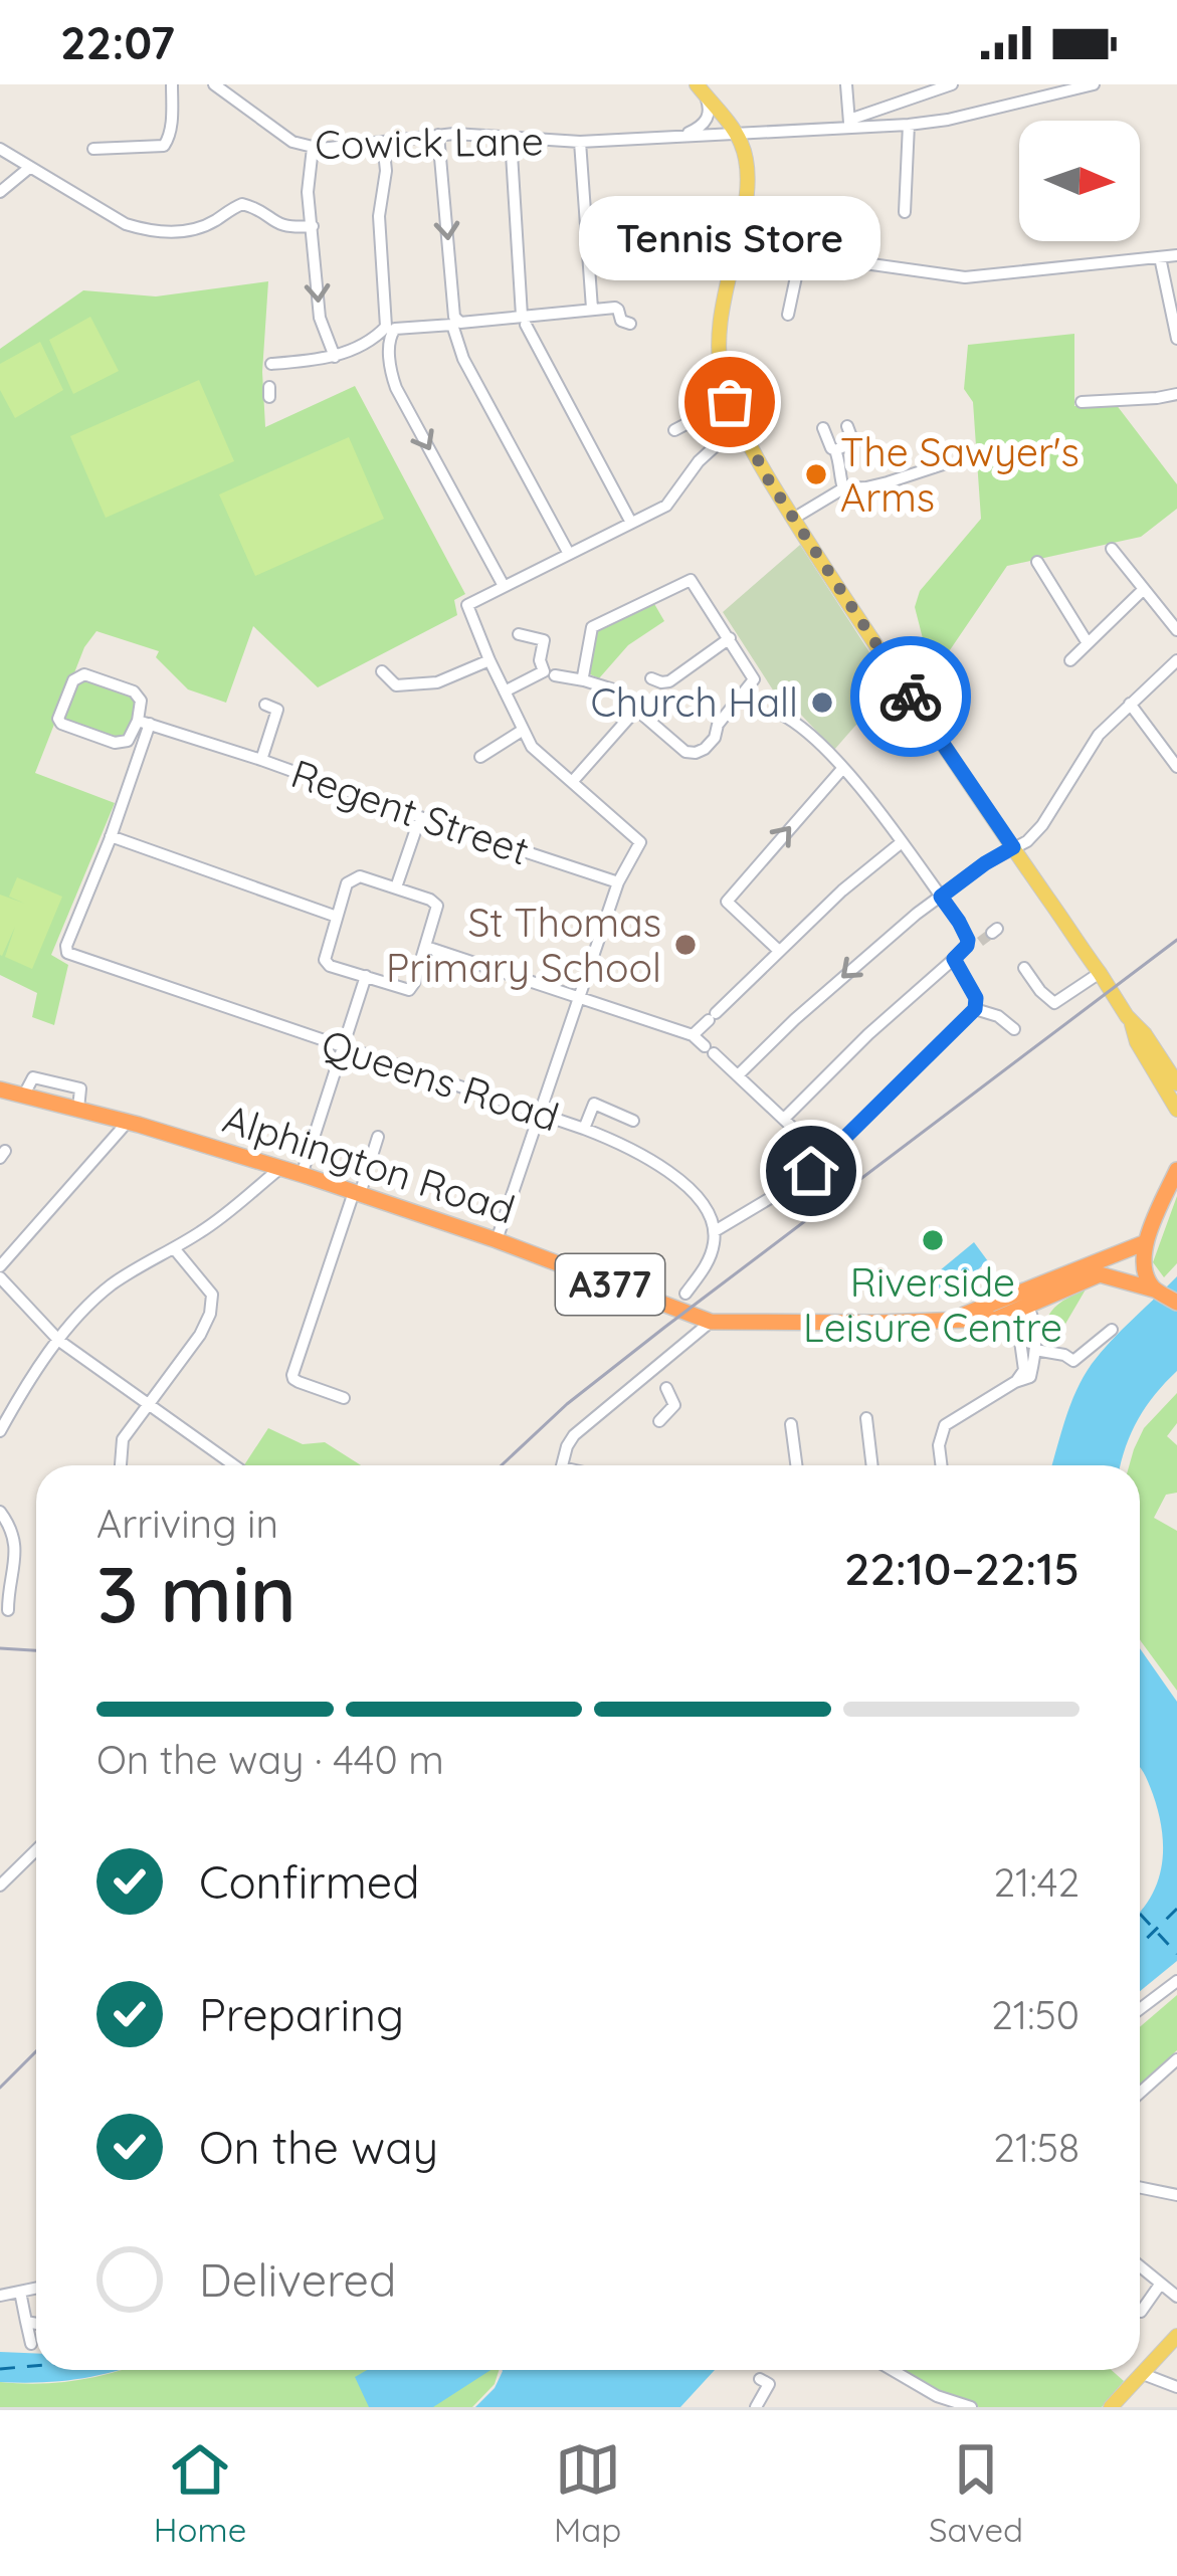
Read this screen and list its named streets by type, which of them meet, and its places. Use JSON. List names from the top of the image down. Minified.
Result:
{"streets":{"highway":["Alphington Road","A377"],"street":["Cowick Lane","Regent Street","Queens Road"]},"crossings":[["Alphington Road","A377"]],"places":["Tennis Store","The Sawyer's Arms","Church Hall","St Thomas Primary School","Riverside Leisure Centre"],"north":"right","page":{"status":"22:07","bubble":"Tennis Store","heading":["3 min","Arriving in","22:10–22:15"],"bar":"On the way · 440 m","list":[["Confirmed","21:42"],["Preparing","21:50"],["On the way","21:58"],"Delivered"],"tabs":["Home","Map","Saved"]}}
